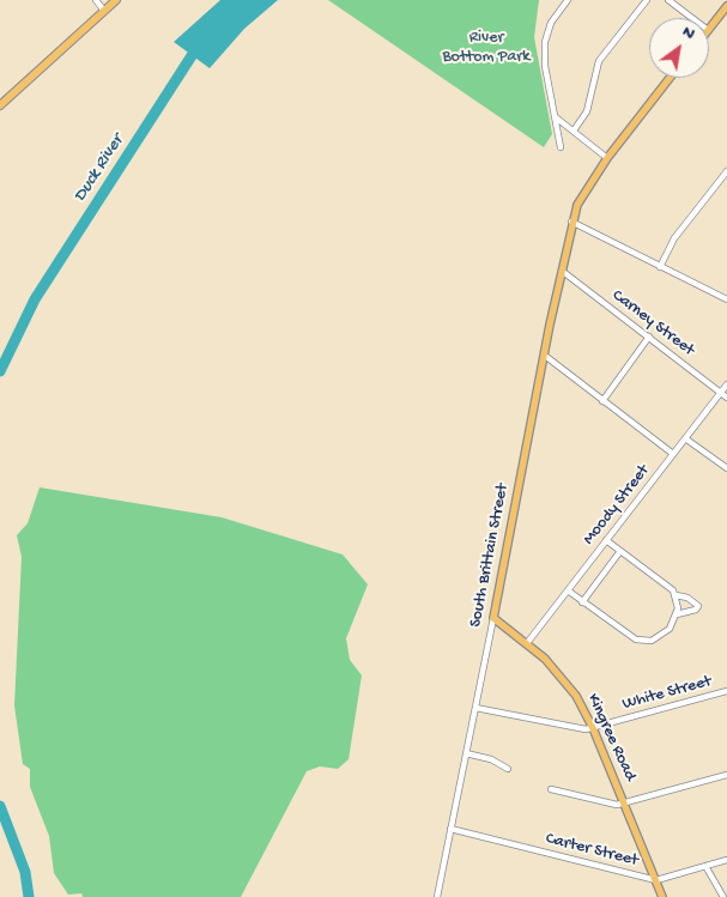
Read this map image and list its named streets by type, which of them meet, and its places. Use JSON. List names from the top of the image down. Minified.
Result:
{"streets":{"main road":["South Brittain Street","Kingree Road"],"street":["Carney Street","Moody Street","White Street","Carter Street"]},"crossings":[["Carney Street","Moody Street"],["Carney Street","South Brittain Street"],["Moody Street","Kingree Road"],["South Brittain Street","White Street"],["South Brittain Street","Kingree Road"],["South Brittain Street","Carter Street"],["White Street","Kingree Road"],["Kingree Road","Carter Street"]],"water":["Duck River"],"parks":["River Bottom Park"],"north":"top right"}
